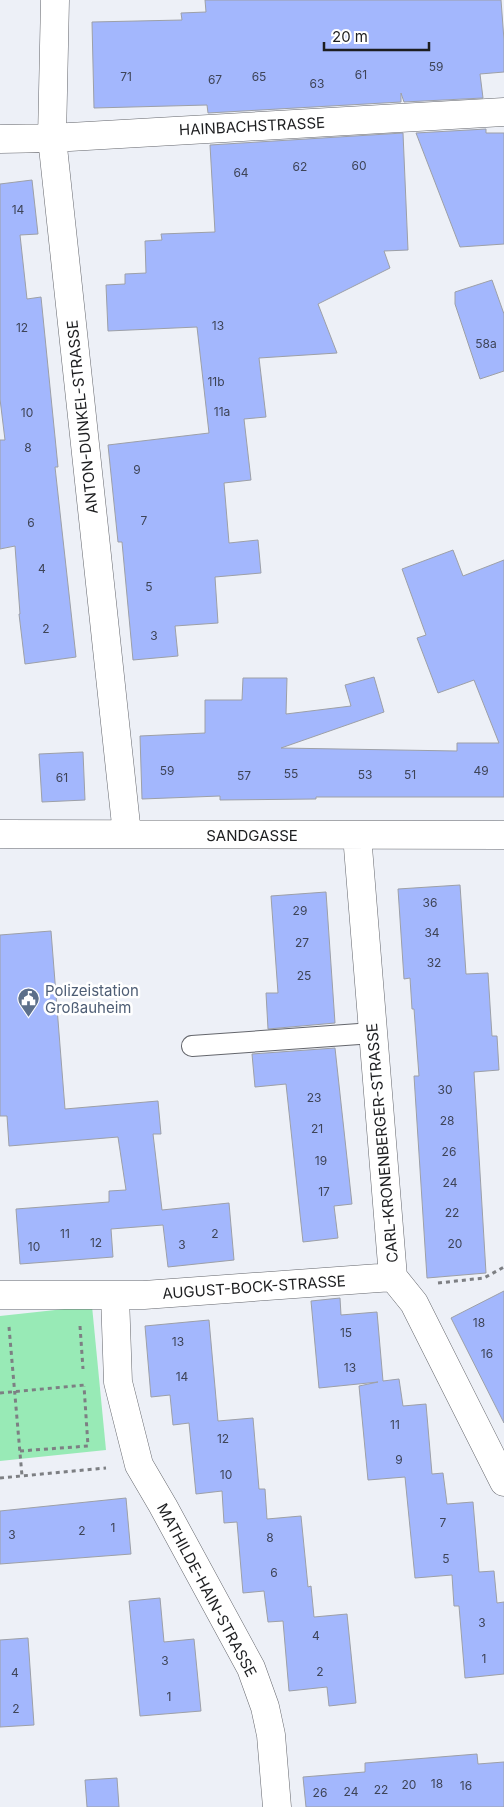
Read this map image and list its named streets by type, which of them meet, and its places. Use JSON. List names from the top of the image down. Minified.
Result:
{"streets":{"street":["HAINBACHSTRASSE","ANTON-DUNKEL-STRASSE","SANDGASSE","CARL-KRONENBERGER-STRASSE","AUGUST-BOCK-STRASSE","MATHILDE-HAIN-STRASSE"]},"crossings":[["HAINBACHSTRASSE","ANTON-DUNKEL-STRASSE"],["ANTON-DUNKEL-STRASSE","SANDGASSE"],["SANDGASSE","CARL-KRONENBERGER-STRASSE"],["CARL-KRONENBERGER-STRASSE","AUGUST-BOCK-STRASSE"],["AUGUST-BOCK-STRASSE","MATHILDE-HAIN-STRASSE"]],"places":{"public building":["Polizeistation Großauheim"]},"house_numbers":["59","61","71","65","67","63","60","62","64","14","13","12","58a","11b","11a","10","8","9","7","6","4","5","2","3","59","49","55","53","51","57","61","36","29","34","27","32","25","30","23","28","21","26","19","24","17","22","11","2","12","20","3","10","18","15","13","16","13","14","11","12","9","10","7","1","2","3","8","5","6","3","4","1","3","2","4","1","2","18","20","16","22","24","26"],"scale_bar":"20 m"}
